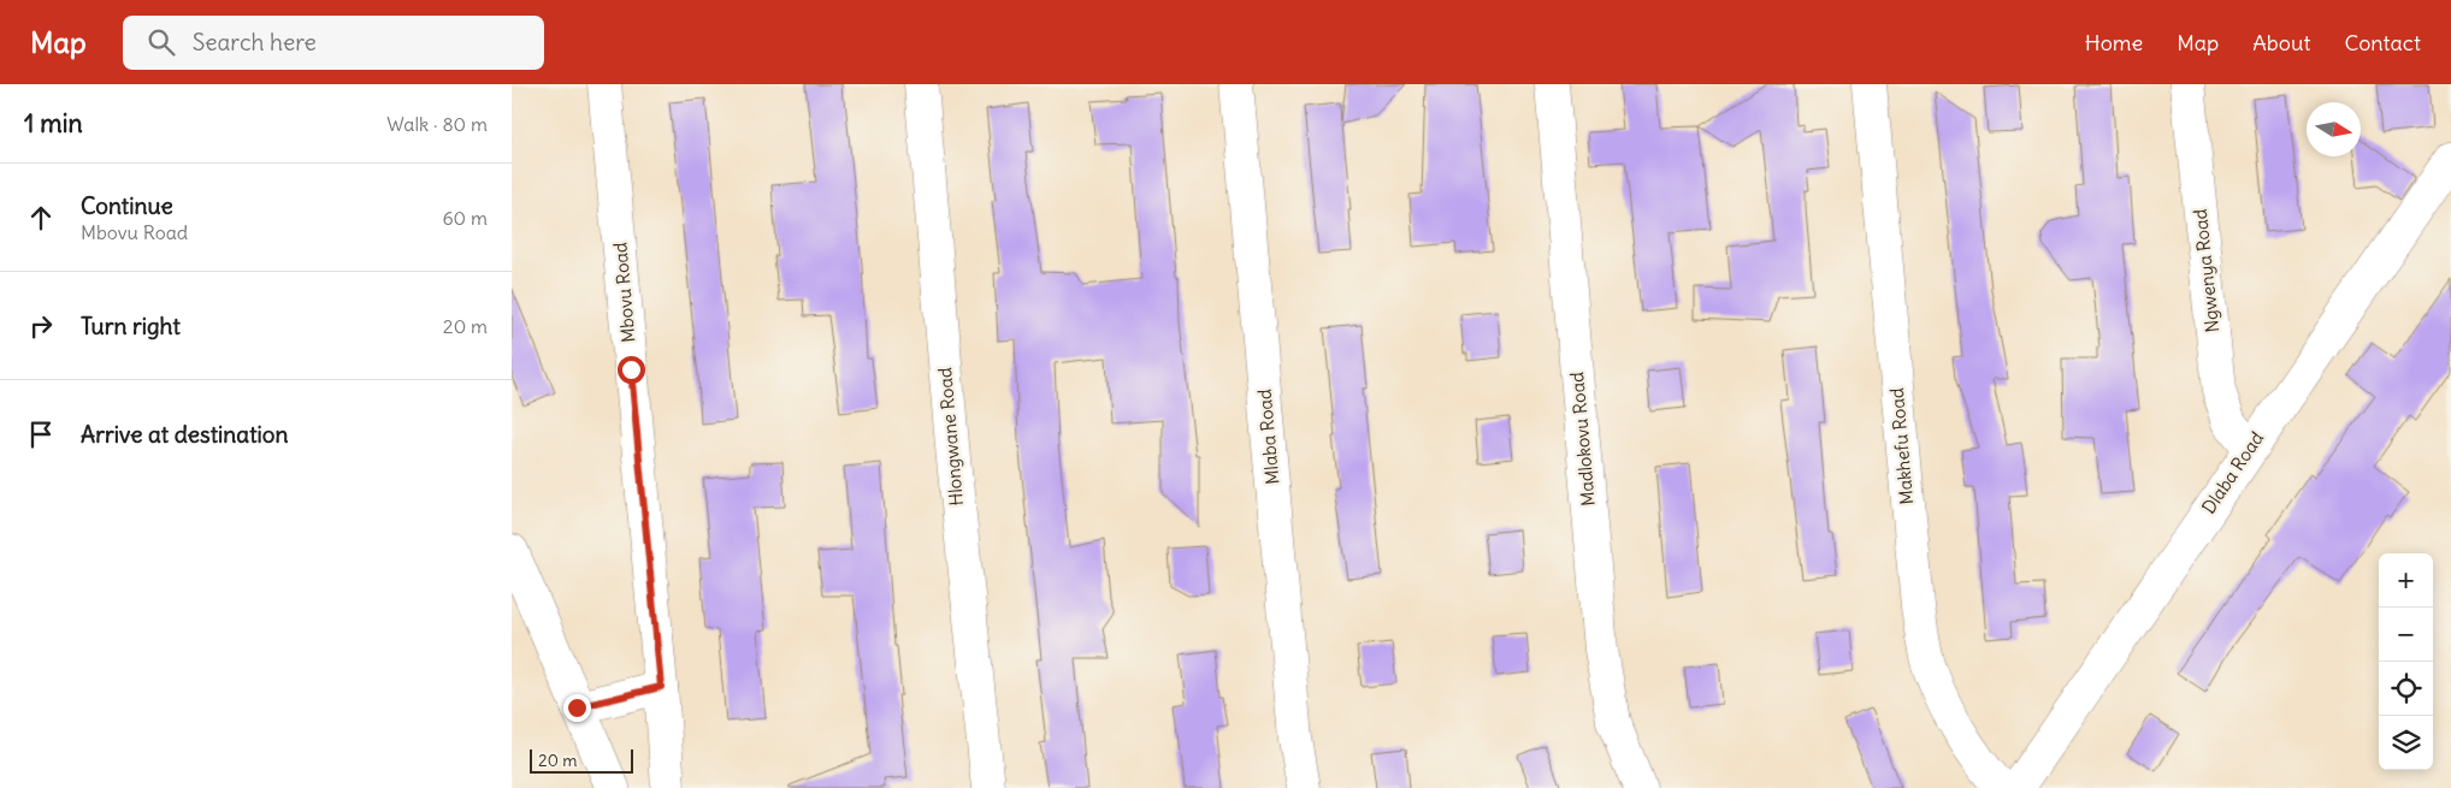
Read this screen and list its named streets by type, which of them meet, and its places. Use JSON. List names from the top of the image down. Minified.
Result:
{"streets":{"street":["Ngwenya Road","Mbovu Road","Hlongwane Road","Mlaba Road","Madlokovu Road","Makhefu Road","Dlaba Road"]},"crossings":[["Ngwenya Road","Dlaba Road"]],"scale_bar":"20 m","north":"right","page":{"header":"Map","search":"Search here","nav":["Home","Map","About","Contact"],"heading":["1 min","Walk · 80 m"],"list":[["Continue","Mbovu Road","60 m"],["Turn right","20 m"],"Arrive at destination"],"map_buttons":["+","−"],"scale":"20 m"}}
